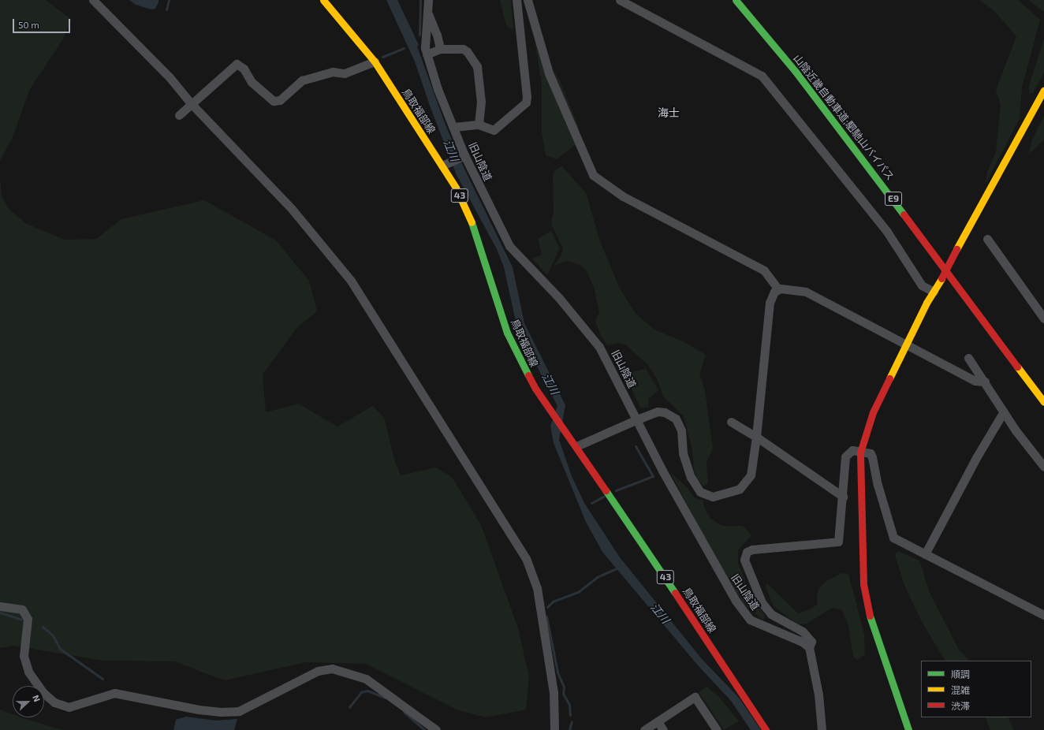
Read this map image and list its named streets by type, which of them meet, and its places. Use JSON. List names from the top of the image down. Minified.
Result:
{"streets":{"main road":["鳥取福部線","山陰近畿自動車道;駟馳山バイパス","43","E9"],"street":["旧山陰道"]},"districts":["海士"],"water":["江川"],"legend":["順調","混雑","渋滞"],"scale_bar":"50 m","north":"right"}
